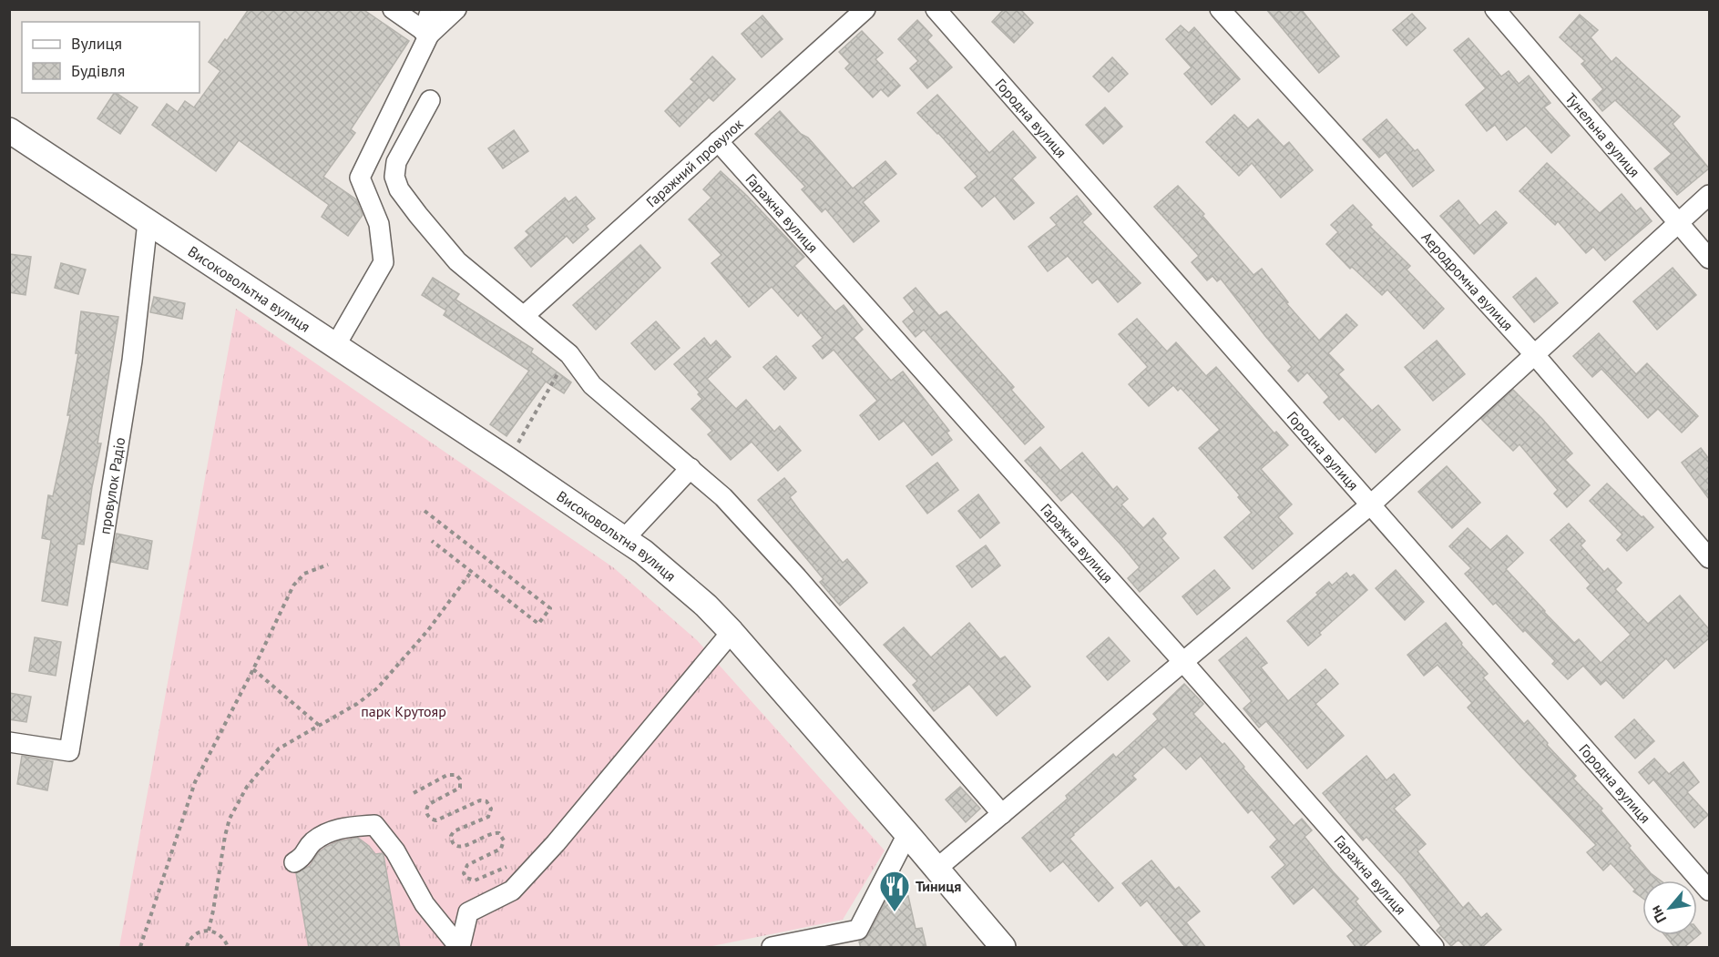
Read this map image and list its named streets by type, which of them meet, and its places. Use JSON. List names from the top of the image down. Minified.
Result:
{"streets":{"main road":["Високовольтна вулиця"],"street":["Городна вулиця","Тунельна вулиця","Гаражний провулок","Гаражна вулиця","Аеродромна вулиця","провулок Радіо"]},"crossings":[["Гаражний провулок","Гаражна вулиця"],["Високовольтна вулиця","провулок Радіо"]],"parks":["парк Крутояр"],"places":{"restaurant":["Тиниця"]},"legend":["Вулиця","Будівля"],"north":"bottom left"}
